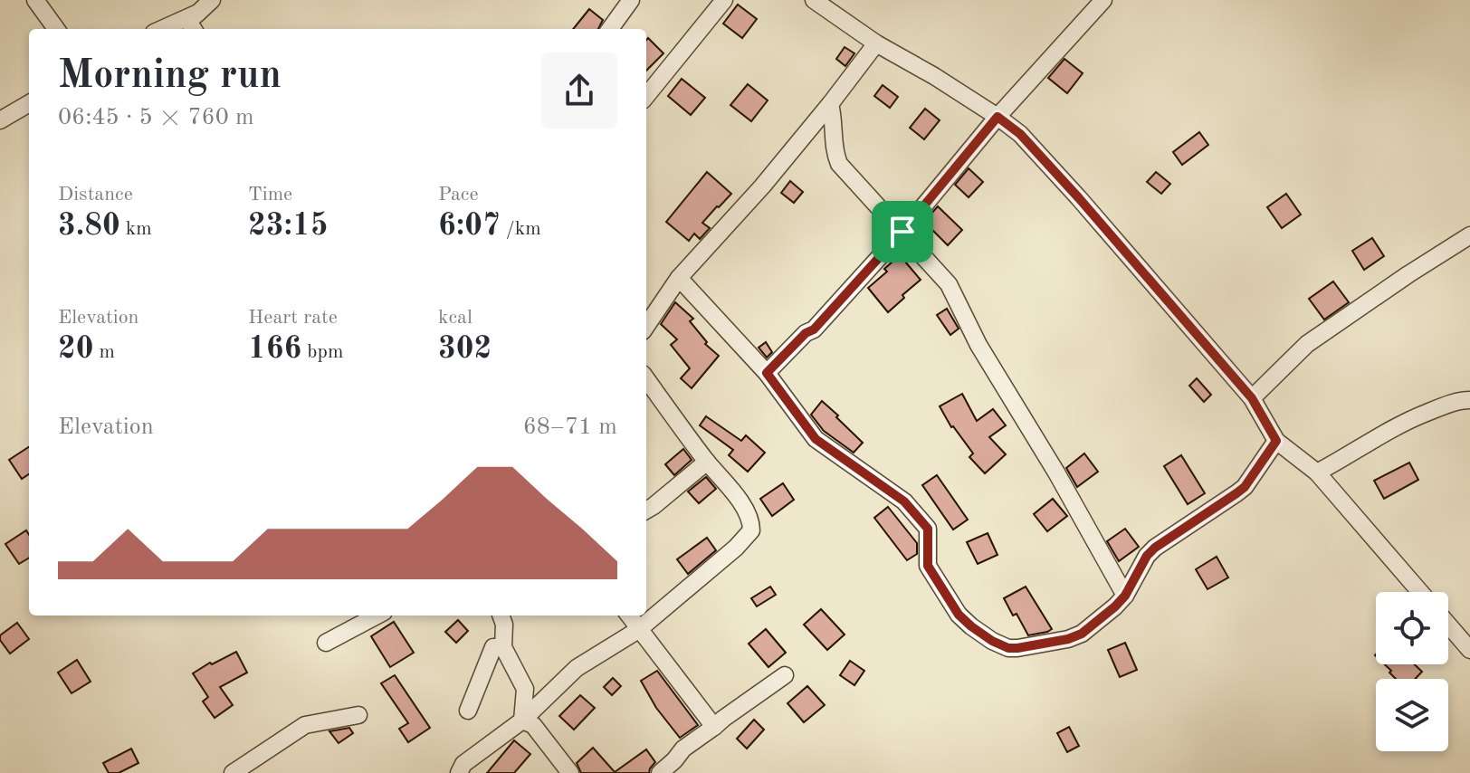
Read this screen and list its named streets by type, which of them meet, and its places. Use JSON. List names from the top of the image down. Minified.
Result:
{"page":{"heading":["Morning run","06:45 · 5 × 760 m"],"stats":[["Distance","3.80 km"],["Time","23:15"],["Pace","6:07 /km"],["Elevation","20 m"],["Heart rate","166 bpm"],["kcal","302"]],"chart":["Elevation","68–71 m"]}}
